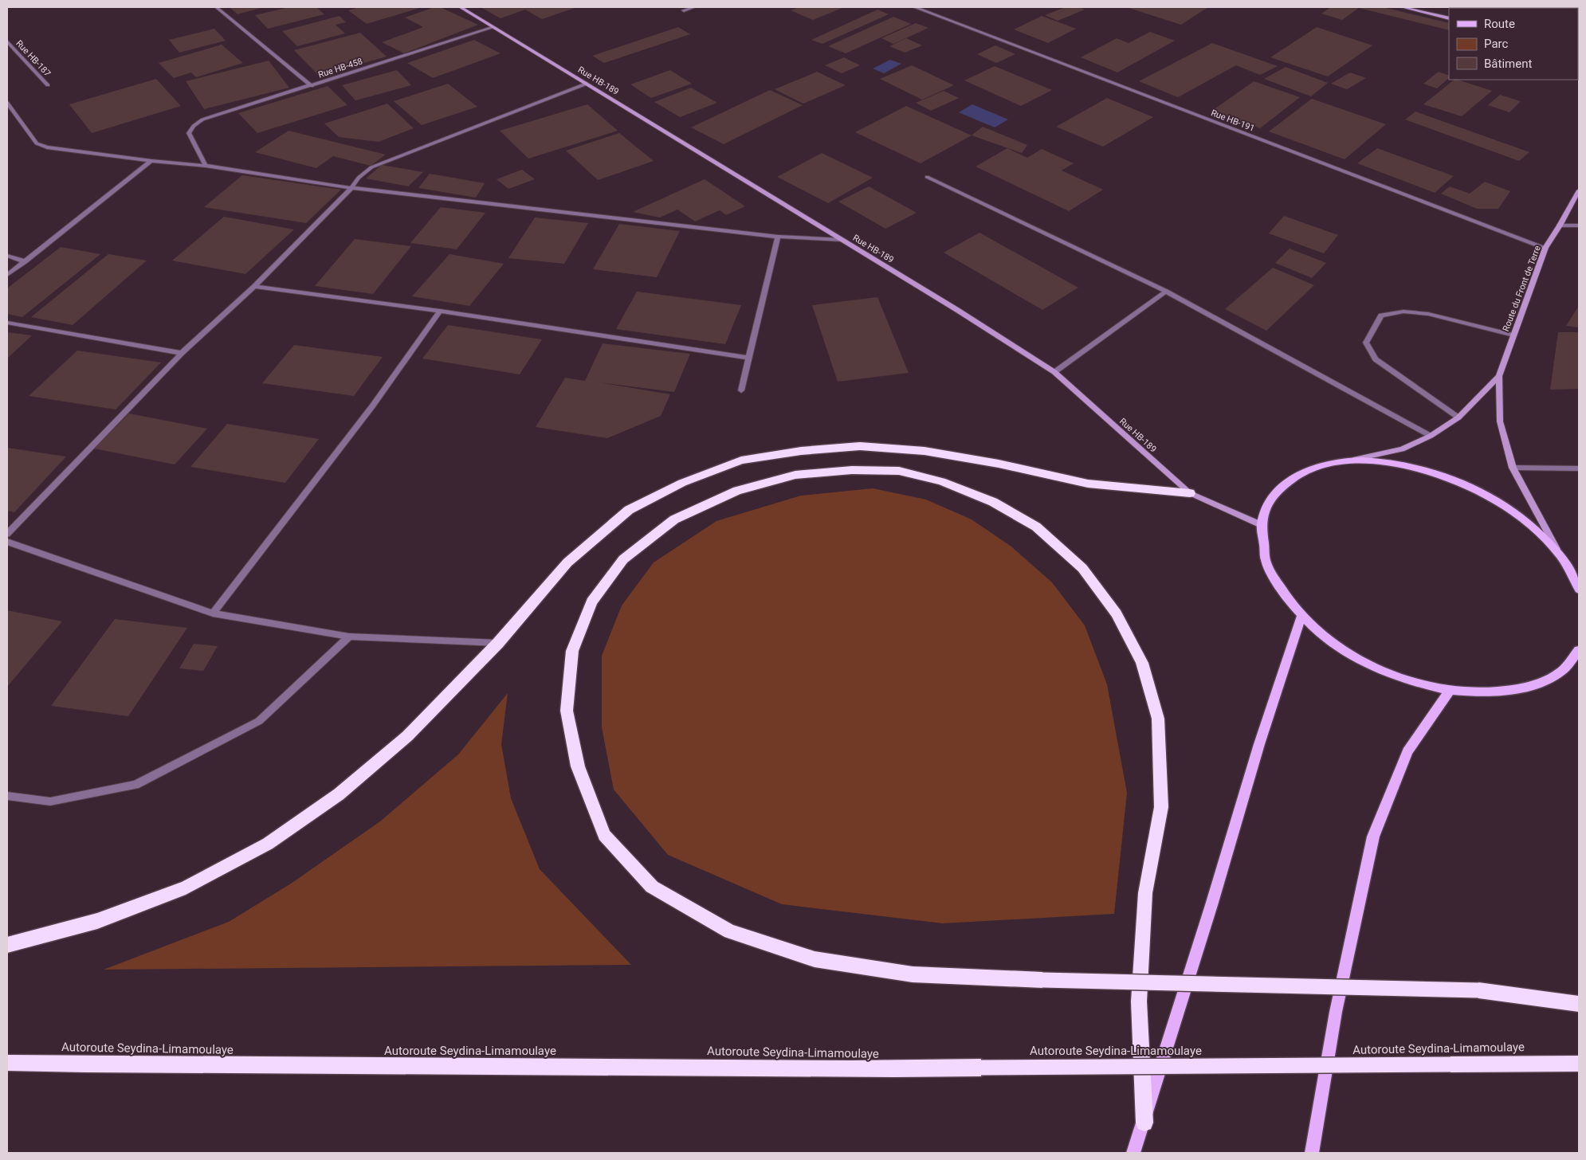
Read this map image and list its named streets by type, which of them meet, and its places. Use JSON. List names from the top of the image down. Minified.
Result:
{"streets":{"highway":["Autoroute Seydina-Limamoulaye"],"street":["Rue HB-187","Rue HB-458","Rue HB-189","Rue HB-191","Route du Front de Terre"]},"crossings":[["Rue HB-458","Rue HB-189"],["Rue HB-191","Route du Front de Terre"]],"legend":["Route","Parc","Bâtiment"]}
